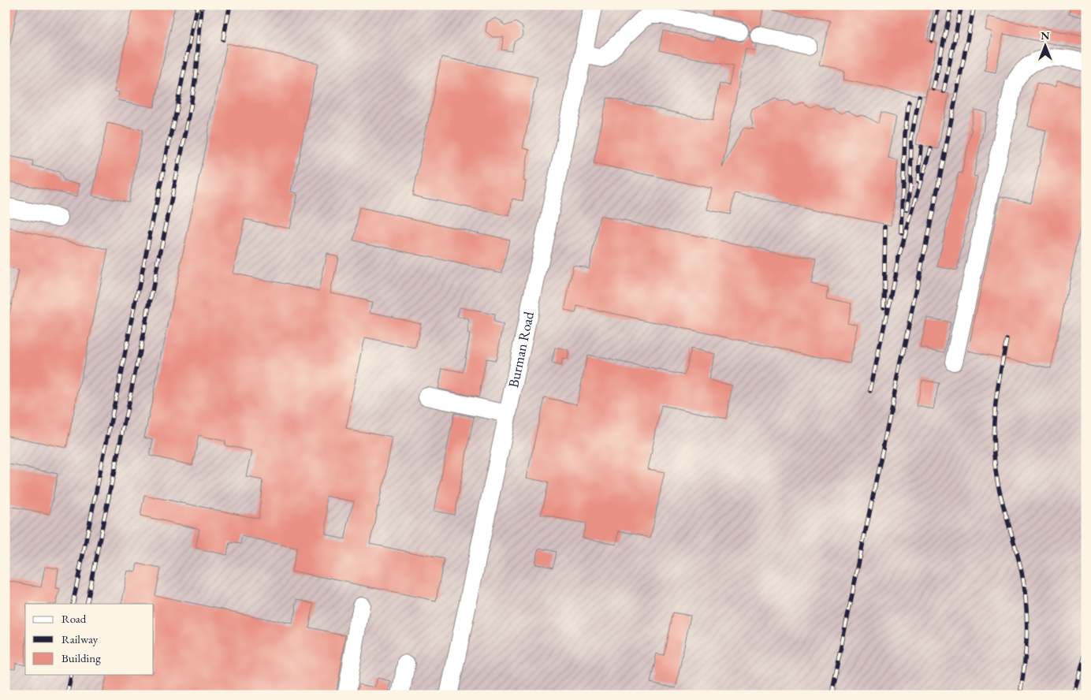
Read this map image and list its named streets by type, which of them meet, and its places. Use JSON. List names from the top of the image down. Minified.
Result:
{"streets":{"street":["Burman Road"]},"legend":["Road","Railway","Building"],"north":"top"}
